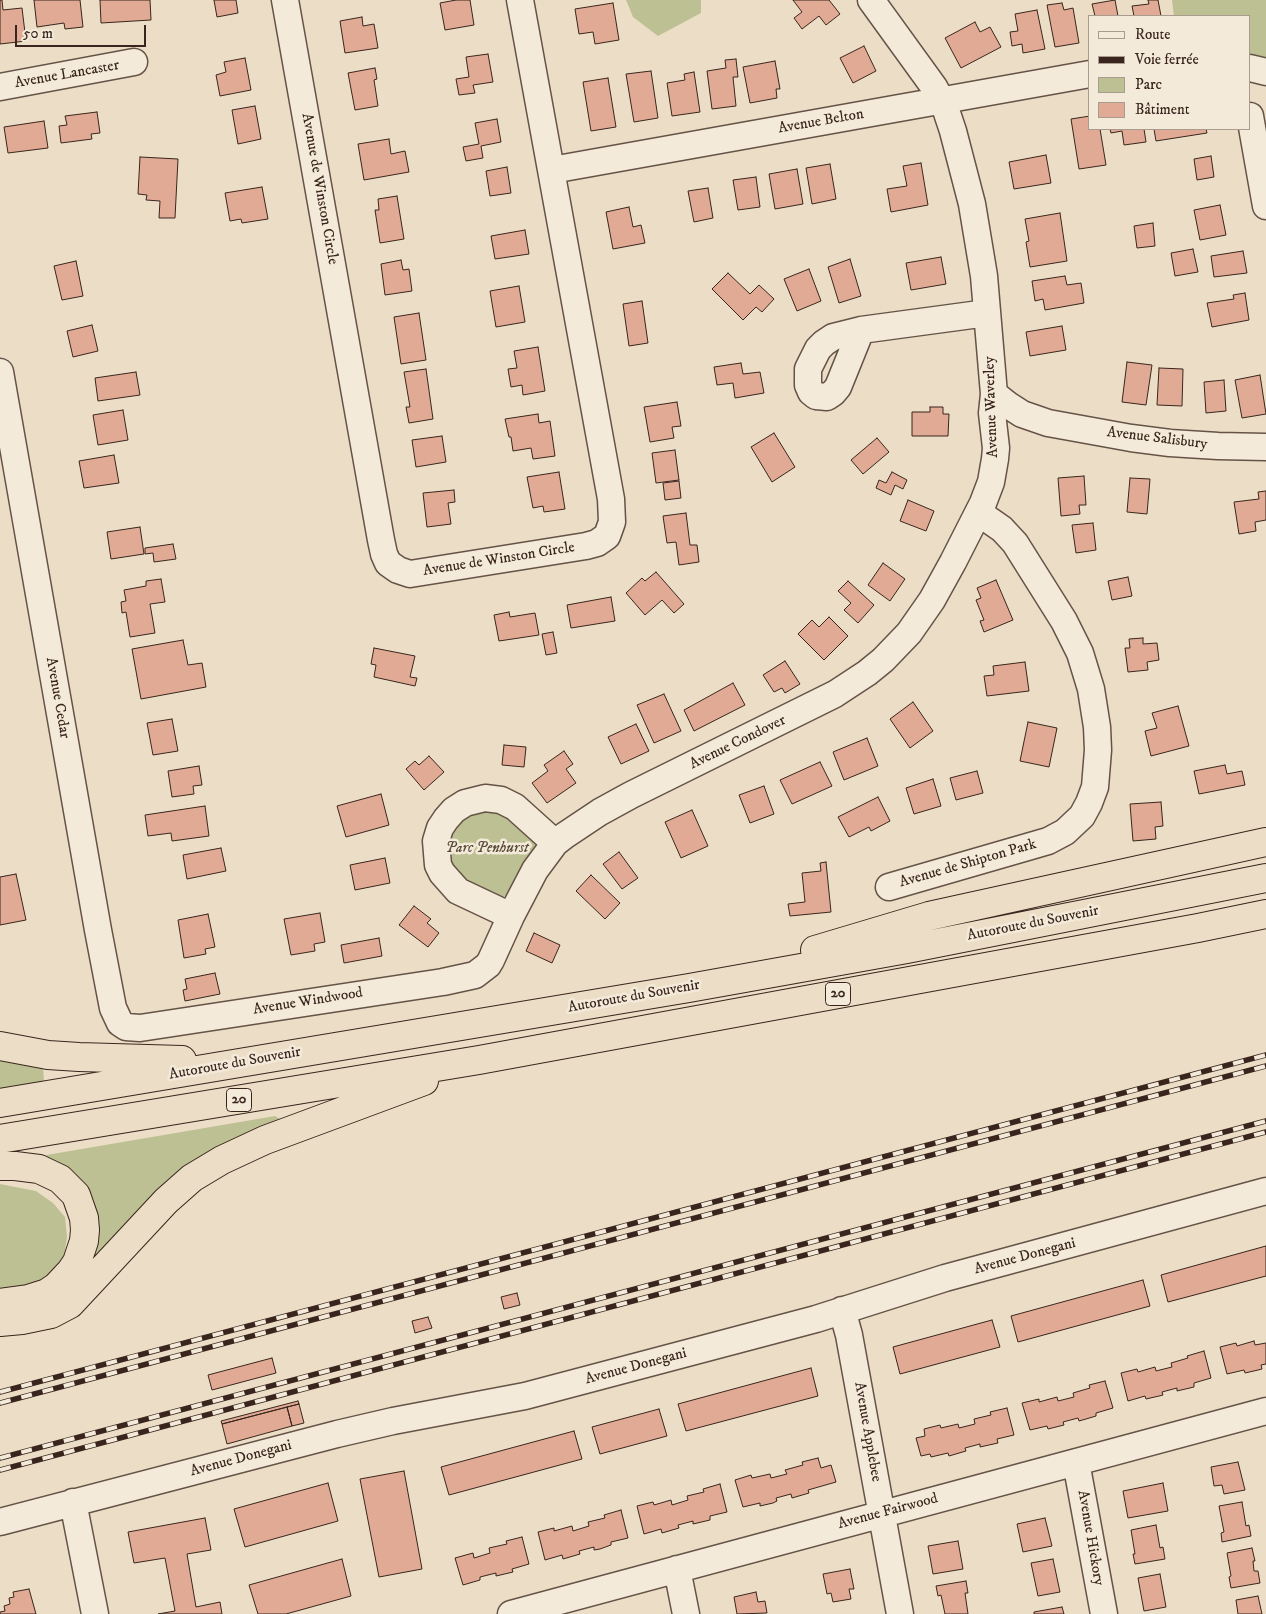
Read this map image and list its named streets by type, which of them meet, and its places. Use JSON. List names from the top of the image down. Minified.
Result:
{"streets":{"highway":["Autoroute du Souvenir","20"],"street":["Avenue Lancaster","Avenue Belton","Avenue de Winston Circle","Avenue Waverley","Avenue Salisbury","Avenue Cedar","Avenue Condover","Avenue de Shipton Park","Avenue Windwood","Avenue Donegani","Avenue Applebee","Avenue Fairwood","Avenue Hickory"]},"crossings":[["Avenue Belton","Avenue de Winston Circle"],["Avenue Belton","Avenue Waverley"],["Avenue Waverley","Avenue Salisbury"],["Avenue Waverley","Avenue Condover"],["Avenue Waverley","Avenue de Shipton Park"],["Avenue Cedar","Avenue Windwood"],["Avenue Condover","Avenue de Shipton Park"],["Avenue Condover","Avenue Windwood"],["Avenue Donegani","Avenue Applebee"],["Avenue Applebee","Avenue Fairwood"],["Avenue Fairwood","Avenue Hickory"]],"parks":["Parc Penhurst"],"legend":["Route","Voie ferrée","Parc","Bâtiment"],"scale_bar":"50 m"}
